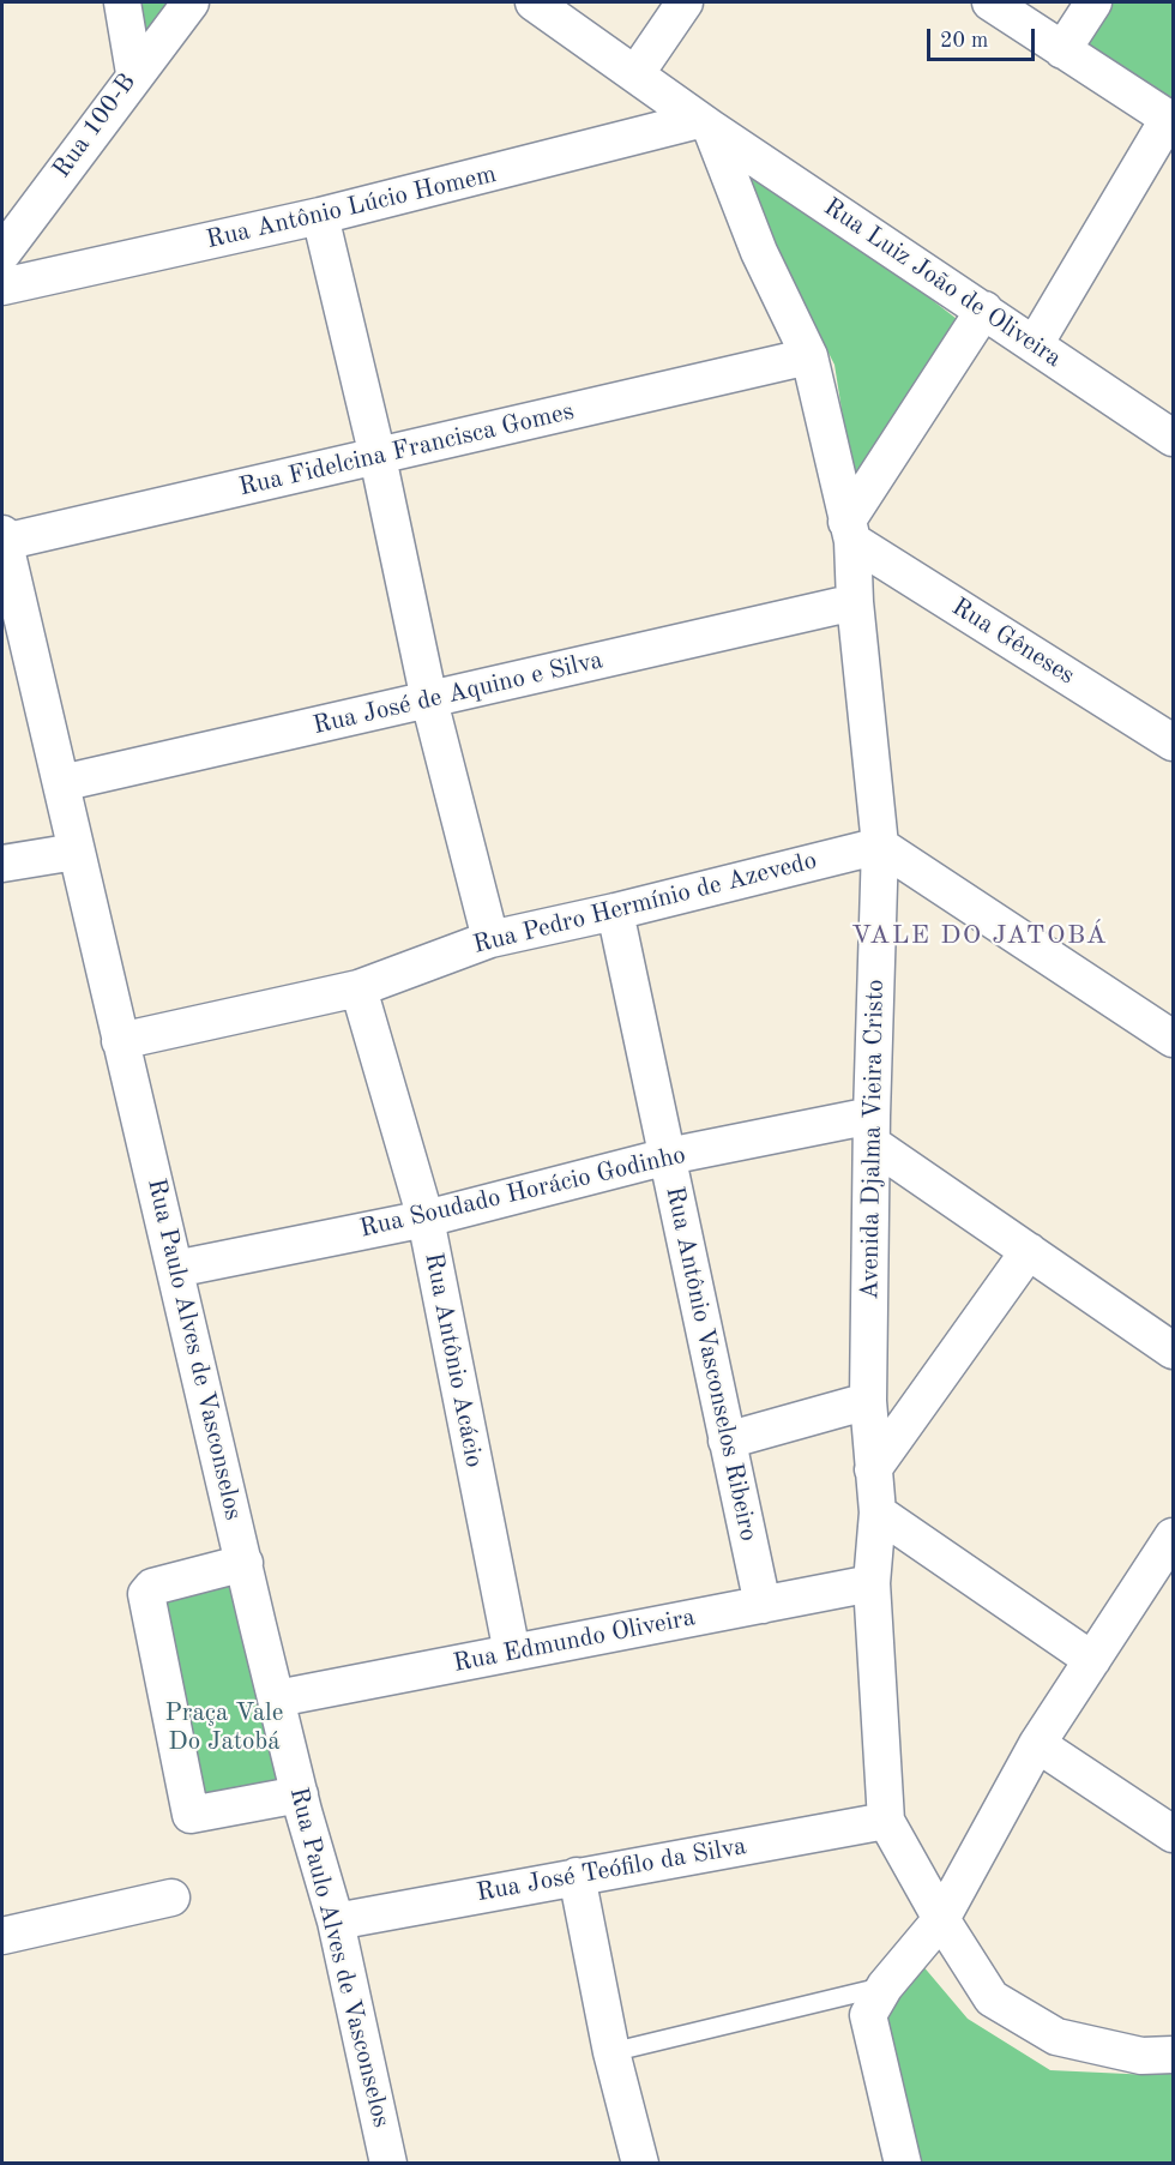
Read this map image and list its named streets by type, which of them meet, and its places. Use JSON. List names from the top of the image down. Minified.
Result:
{"streets":{"street":["Rua 100-B","Rua Antônio Lúcio Homem","Rua Luiz João de Oliveira","Rua Fidelcina Francisca Gomes","Rua Gêneses","Rua José de Aquino e Silva","Rua Pedro Hermínio de Azevedo","Avenida Djalma Vieira Cristo","Rua Soudado Horácio Godinho","Rua Paulo Alves de Vasconselos","Rua Antônio Acácio","Rua Antônio Vasconselos Ribeiro","Rua Edmundo Oliveira","Rua José Teófilo da Silva"]},"crossings":[["Rua Antônio Lúcio Homem","Rua Luiz João de Oliveira"],["Rua Antônio Lúcio Homem","Avenida Djalma Vieira Cristo"],["Rua Luiz João de Oliveira","Avenida Djalma Vieira Cristo"],["Rua Fidelcina Francisca Gomes","Avenida Djalma Vieira Cristo"],["Rua Fidelcina Francisca Gomes","Rua Paulo Alves de Vasconselos"],["Rua Gêneses","Avenida Djalma Vieira Cristo"],["Rua José de Aquino e Silva","Avenida Djalma Vieira Cristo"],["Rua José de Aquino e Silva","Rua Paulo Alves de Vasconselos"],["Rua Pedro Hermínio de Azevedo","Avenida Djalma Vieira Cristo"],["Rua Pedro Hermínio de Azevedo","Rua Paulo Alves de Vasconselos"],["Rua Pedro Hermínio de Azevedo","Rua Antônio Acácio"],["Rua Pedro Hermínio de Azevedo","Rua Antônio Vasconselos Ribeiro"],["Avenida Djalma Vieira Cristo","Rua Soudado Horácio Godinho"],["Avenida Djalma Vieira Cristo","Rua Edmundo Oliveira"],["Avenida Djalma Vieira Cristo","Rua José Teófilo da Silva"],["Rua Soudado Horácio Godinho","Rua Paulo Alves de Vasconselos"],["Rua Soudado Horácio Godinho","Rua Antônio Acácio"],["Rua Soudado Horácio Godinho","Rua Antônio Vasconselos Ribeiro"],["Rua Paulo Alves de Vasconselos","Rua Edmundo Oliveira"],["Rua Paulo Alves de Vasconselos","Rua José Teófilo da Silva"],["Rua Antônio Acácio","Rua Edmundo Oliveira"],["Rua Antônio Vasconselos Ribeiro","Rua Edmundo Oliveira"]],"districts":["VALE DO JATOBÁ"],"parks":["Praça Vale Do Jatobá"],"scale_bar":"20 m"}
